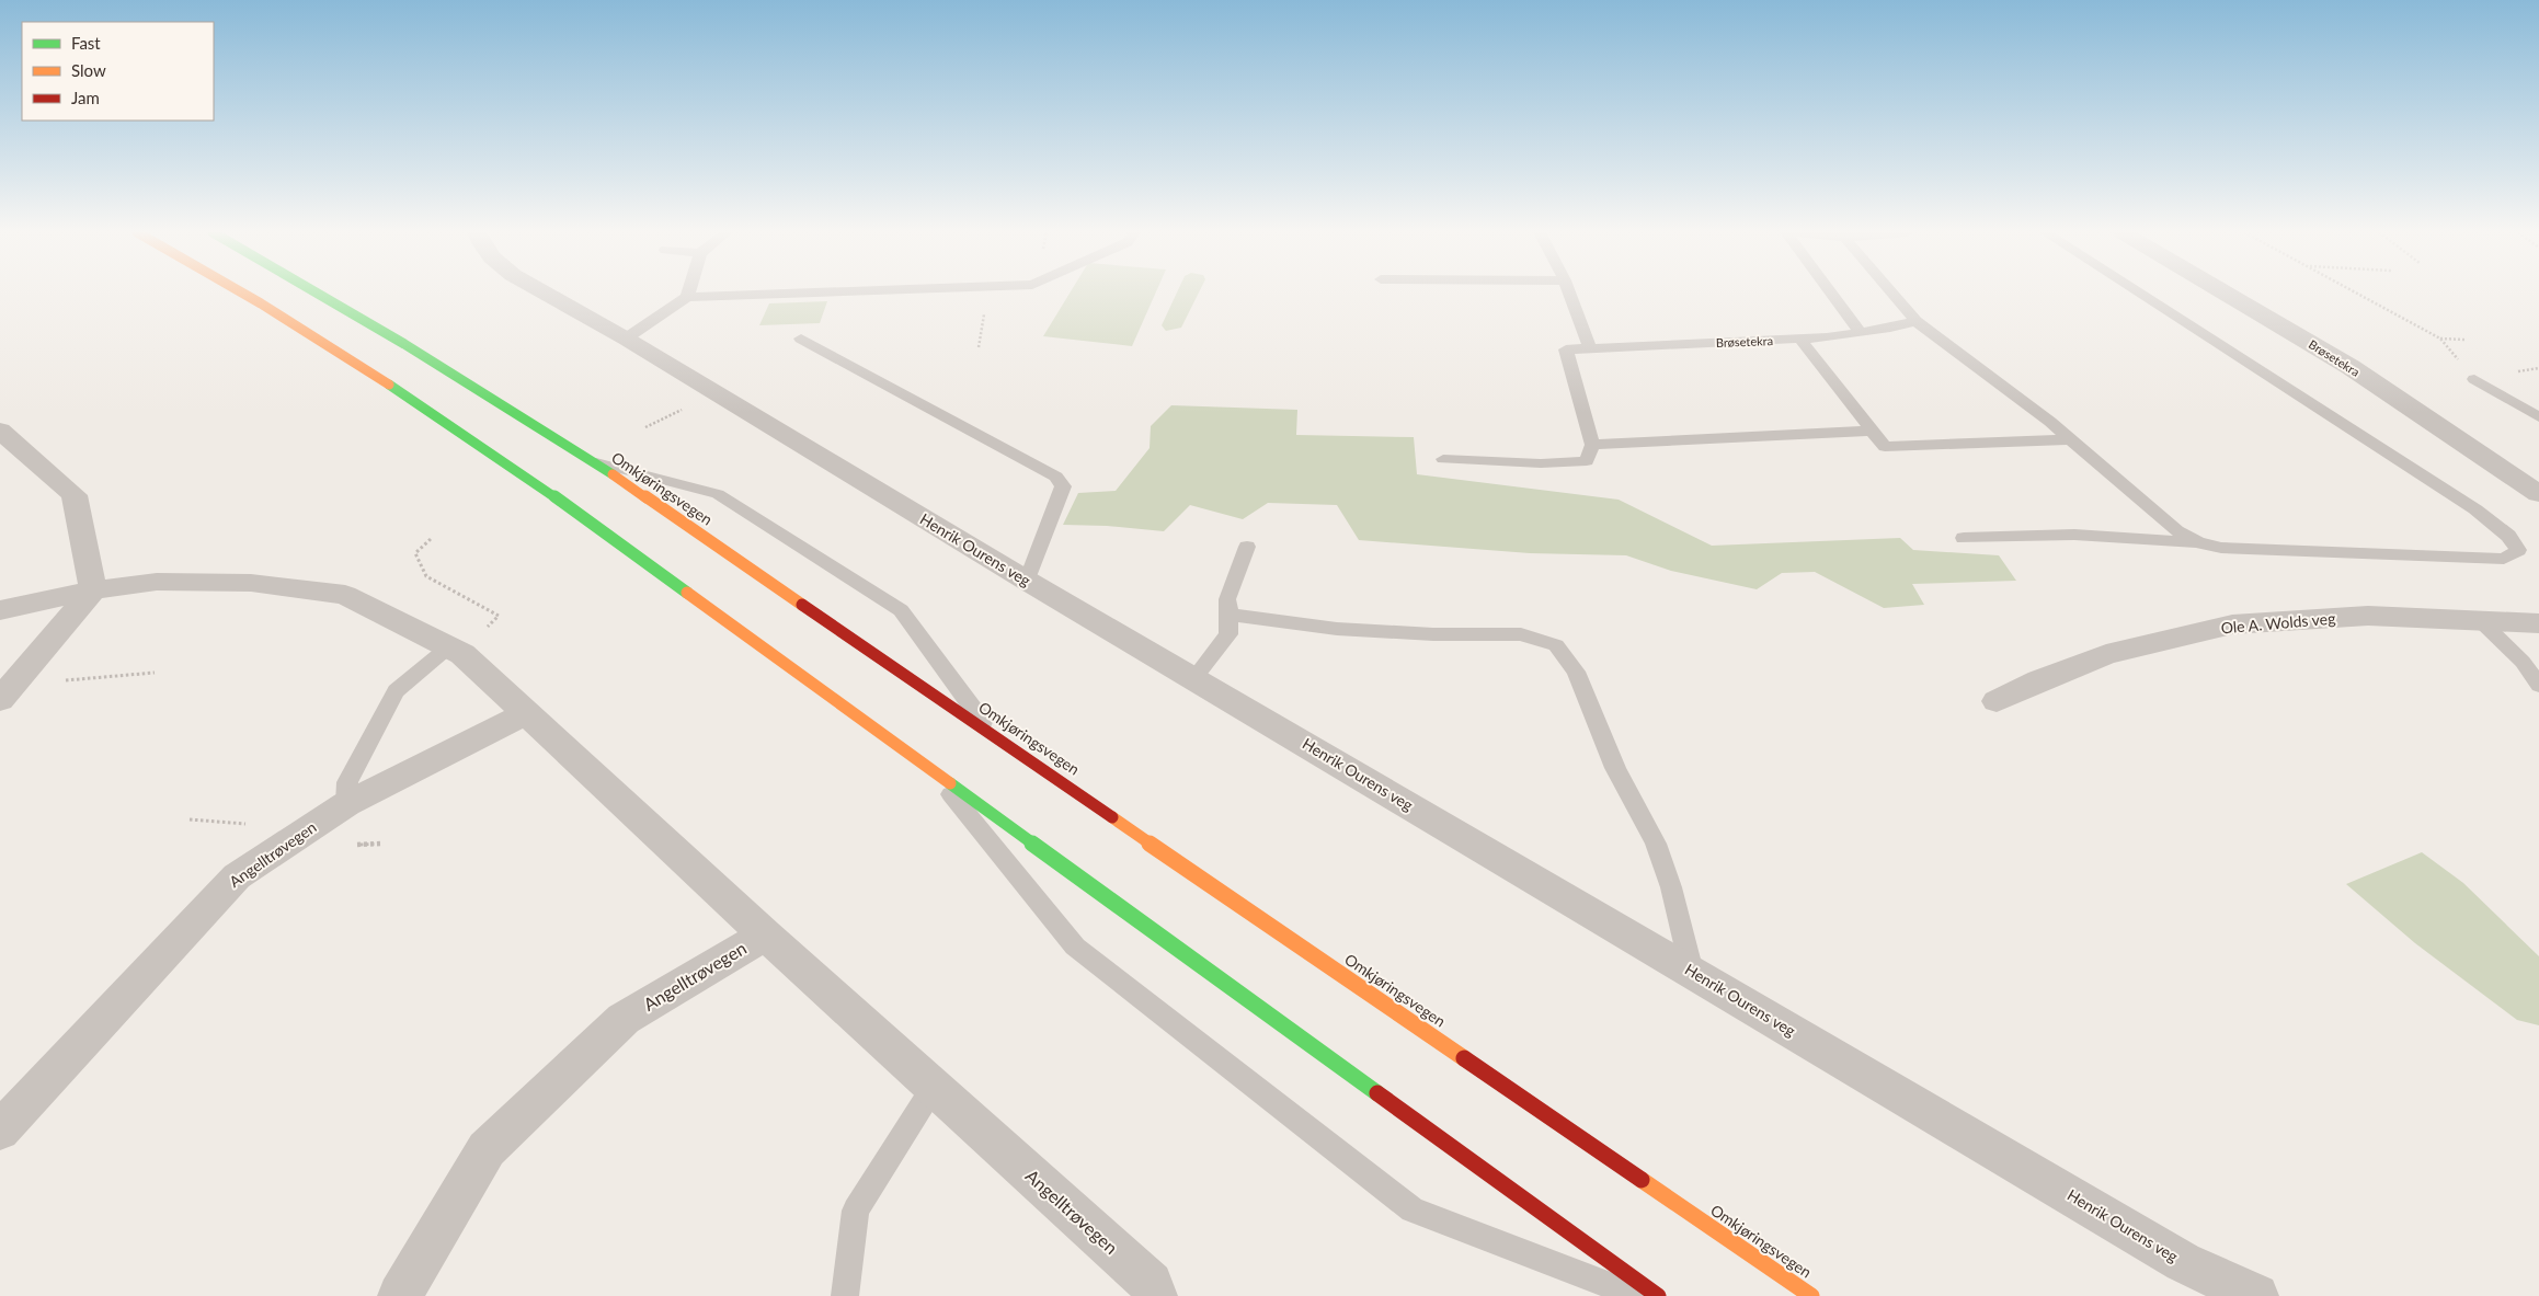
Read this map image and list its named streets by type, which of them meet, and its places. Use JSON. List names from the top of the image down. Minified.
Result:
{"streets":{"highway":["Omkjøringsvegen"],"street":["Brøsetekra","Henrik Ourens veg","Ole A. Wolds veg","Angelltrøvegen"]},"legend":["Fast","Slow","Jam"]}
